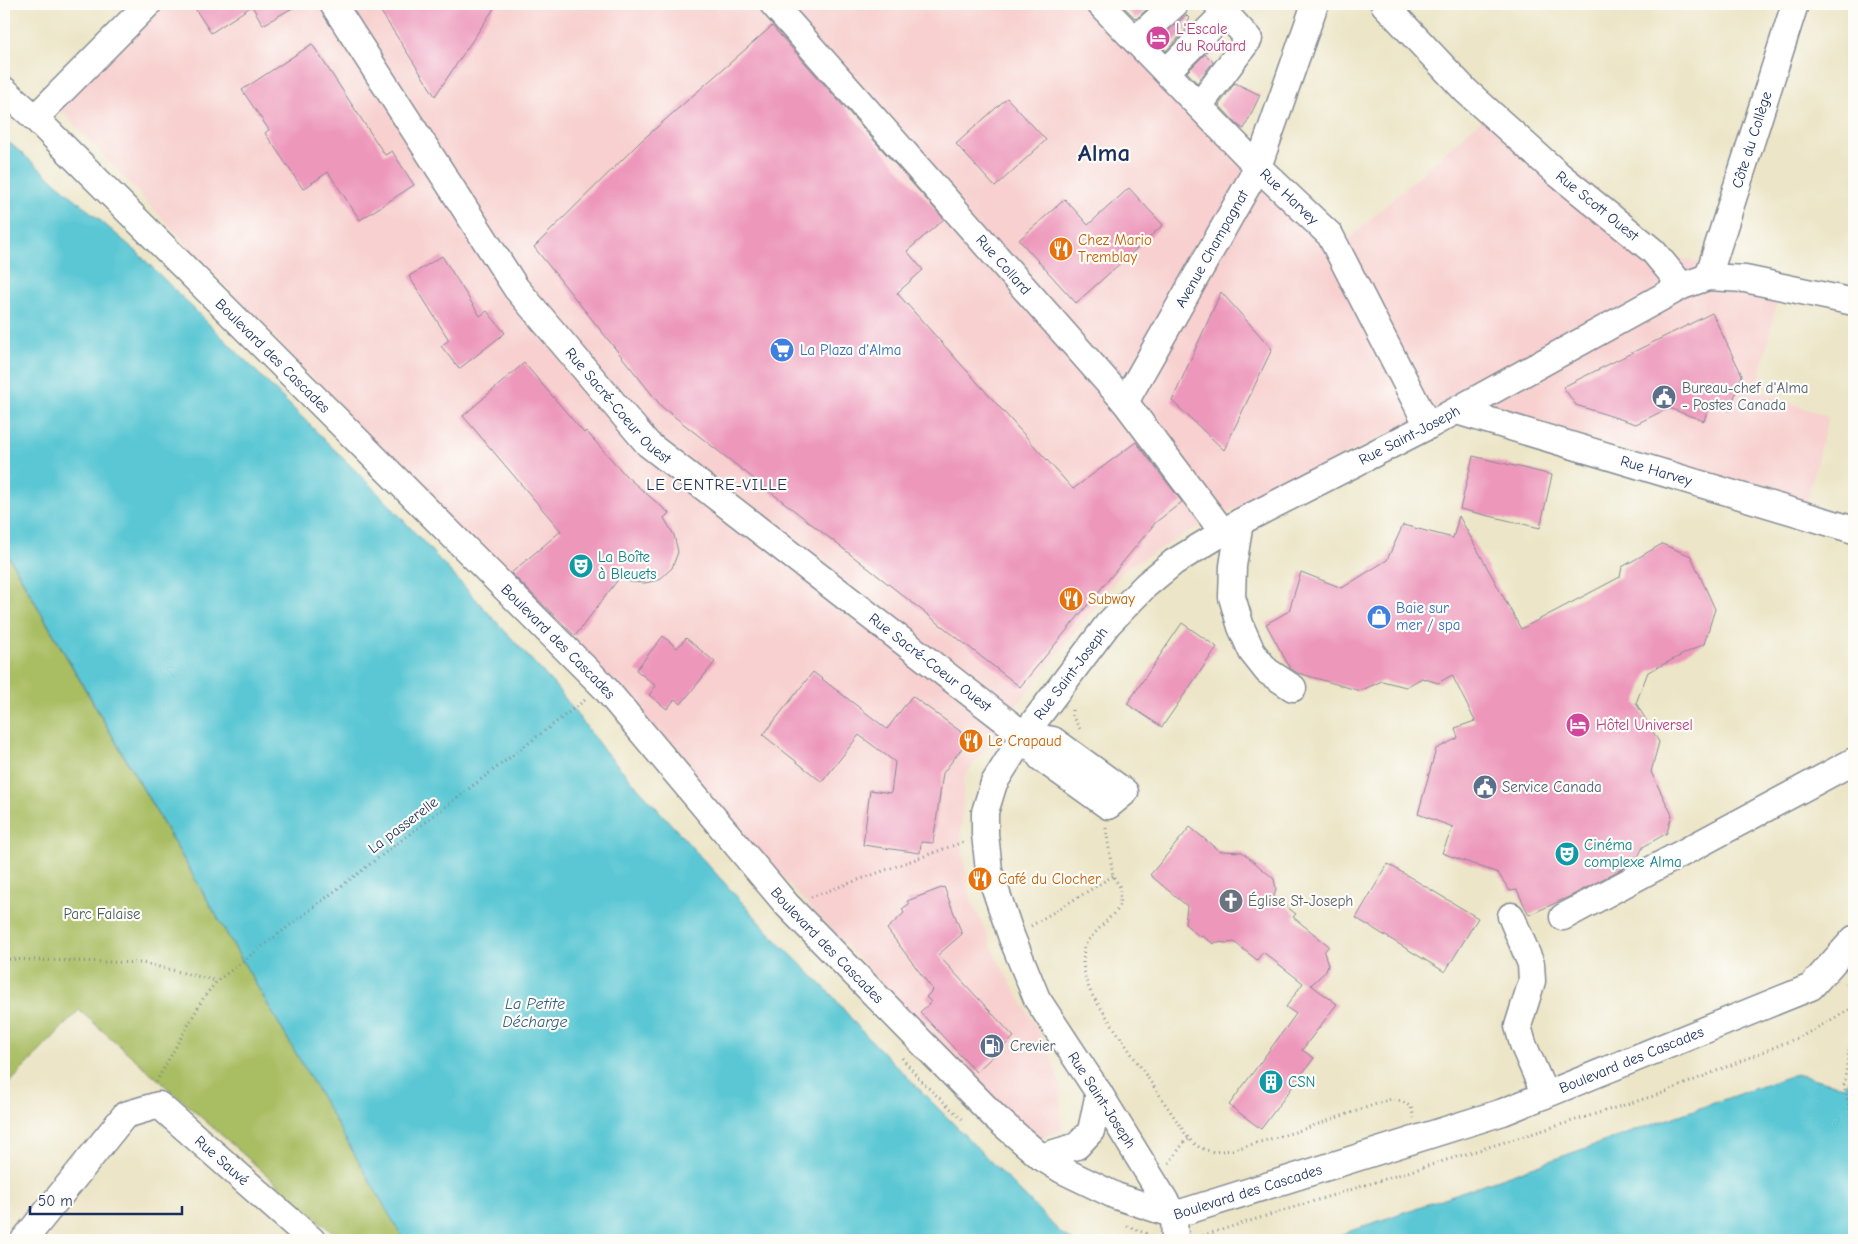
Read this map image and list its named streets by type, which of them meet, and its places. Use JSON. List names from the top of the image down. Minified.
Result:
{"streets":{"street":["Côte du Collège","Rue Harvey","Rue Scott Ouest","Avenue Champagnat","Rue Collard","Boulevard des Cascades","Rue Sacré-Coeur Ouest","Rue Saint-Joseph","Rue Sauvé"],"path":["La passerelle"]},"crossings":[["Rue Harvey","Avenue Champagnat"],["Rue Harvey","Rue Saint-Joseph"],["Rue Scott Ouest","Rue Saint-Joseph"],["Avenue Champagnat","Rue Collard"],["Rue Collard","Rue Saint-Joseph"],["Boulevard des Cascades","Rue Saint-Joseph"],["Boulevard des Cascades","La passerelle"],["Rue Sacré-Coeur Ouest","Rue Saint-Joseph"]],"districts":["Alma","LE CENTRE-VILLE"],"water":["La Petite Décharge"],"parks":["Parc Falaise"],"places":{"hotel":["L'Escale du Routard","Hôtel Universel"],"restaurant":["Chez Mario Tremblay","Subway","Le Crapaud","Café du Clocher"],"supermarket":["La Plaza d'Alma"],"public building":["Bureau-chef d'Alma - Postes Canada","Service Canada"],"theatre":["La Boîte à Bleuets","Cinéma complexe Alma"],"shop":["Baie sur mer / spa"],"church":["Église St-Joseph"],"fuel station":["Crevier"],"building":["CSN"]},"scale_bar":"50 m"}
